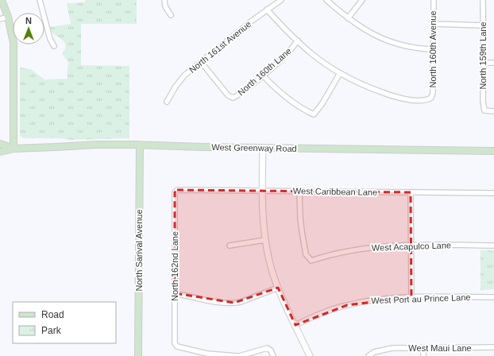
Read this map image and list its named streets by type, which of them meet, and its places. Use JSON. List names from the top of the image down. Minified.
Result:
{"streets":{"main road":["West Greenway Road","North Sarival Avenue"],"street":["North 161st Avenue","North 160th Avenue","North 159th Lane","North 160th Lane","West Caribbean Lane","West Acapulco Lane","North 162nd Lane","West Port au Prince Lane","West Maui Lane"]},"crossings":[["North 161st Avenue","North 160th Lane"],["West Greenway Road","North Sarival Avenue"],["West Caribbean Lane","West Acapulco Lane"],["West Caribbean Lane","North 162nd Lane"]],"legend":["Road","Park"],"north":"top"}
